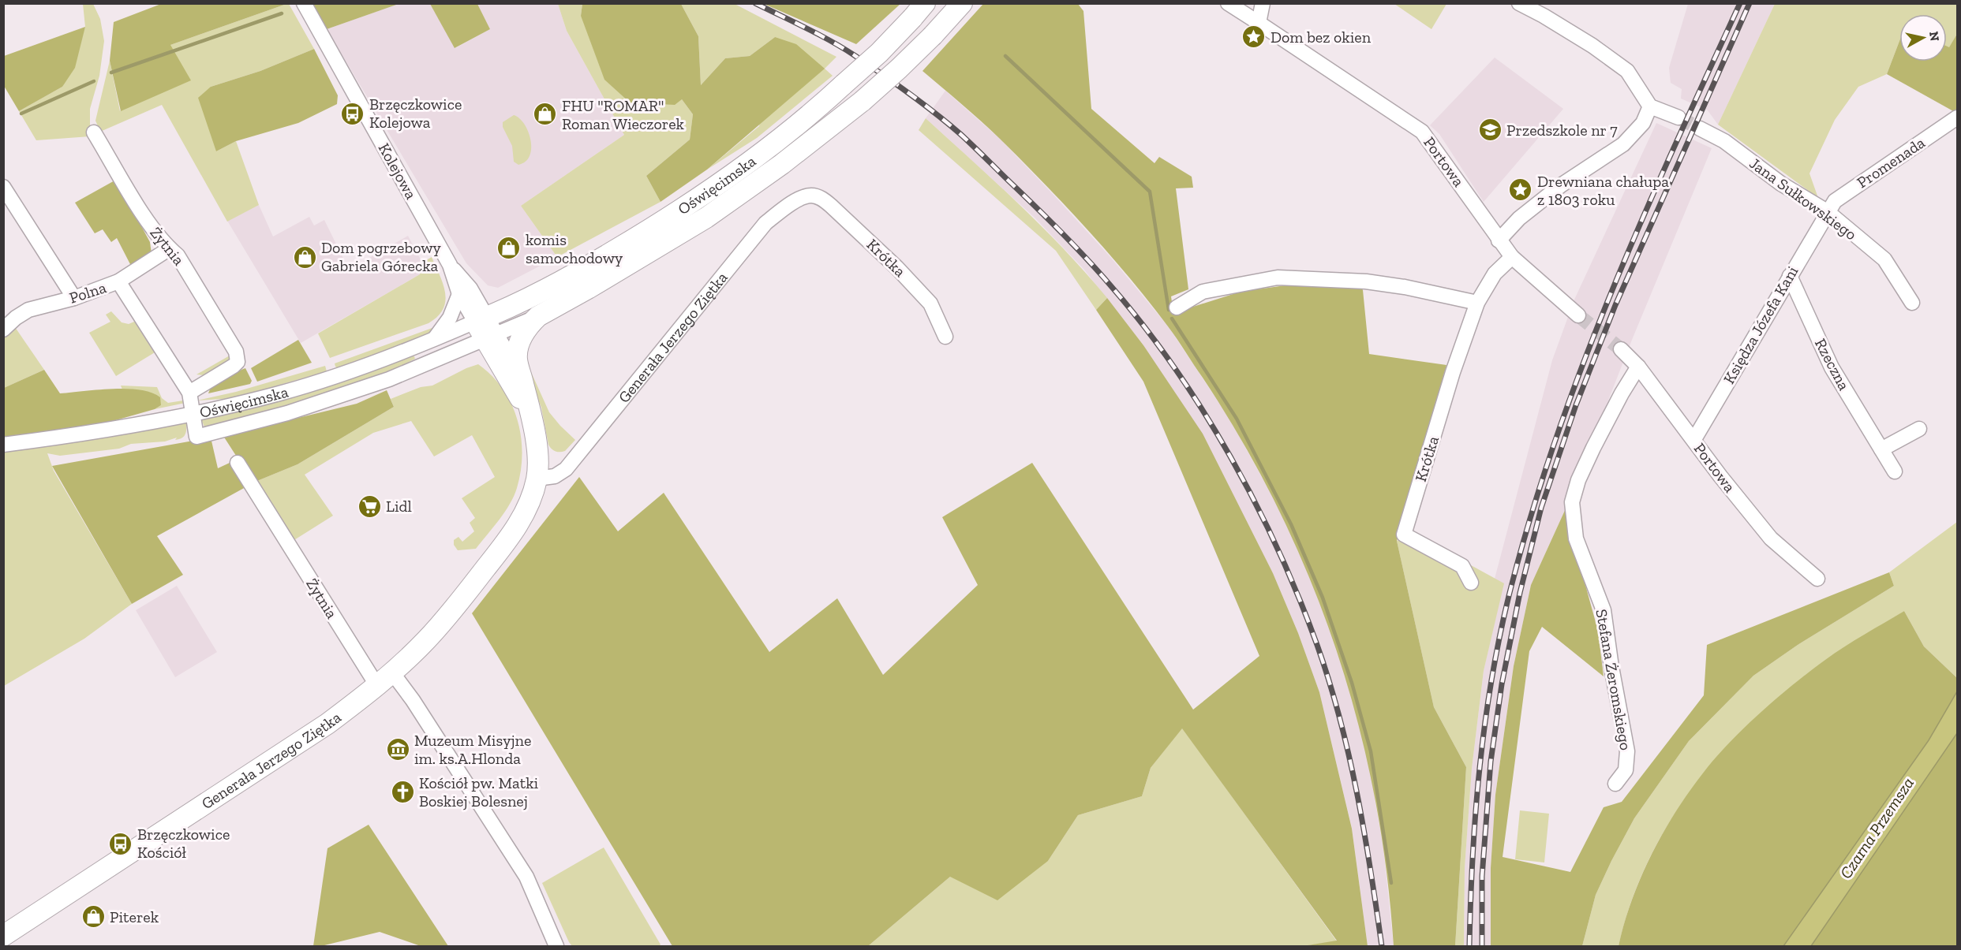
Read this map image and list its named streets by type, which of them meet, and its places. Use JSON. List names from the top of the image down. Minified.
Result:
{"streets":{"main road":["Oświęcimska","Generała Jerzego Ziętka"],"street":["Portowa","Promenada","Kolejowa","Jana Sułkowskiego","Żytnia","Krótka","Polna","Księdza Józefa Kani","Rzeczna","Stefana Żeromskiego"]},"crossings":[["Portowa","Księdza Józefa Kani"],["Portowa","Stefana Żeromskiego"],["Promenada","Jana Sułkowskiego"],["Promenada","Księdza Józefa Kani"],["Kolejowa","Oświęcimska"],["Oświęcimska","Generała Jerzego Ziętka"],["Jana Sułkowskiego","Księdza Józefa Kani"],["Żytnia","Polna"],["Żytnia","Generała Jerzego Ziętka"],["Krótka","Generała Jerzego Ziętka"],["Księdza Józefa Kani","Rzeczna"]],"water":["Czarna Przemsza"],"places":{"place":["Dom bez okien","Drewniana chałupa z 1803 roku"],"bus stop":["Brzęczkowice Kolejowa","Brzęczkowice Kościół"],"shop":["FHU \"ROMAR\" Roman Wieczorek","komis samochodowy","Dom pogrzebowy Gabriela Górecka","Piterek"],"school or university":["Przedszkole nr 7"],"supermarket":["Lidl"],"museum":["Muzeum Misyjne im. ks.A.Hlonda"],"church":["Kościół pw. Matki Boskiej Bolesnej"]},"north":"right"}
